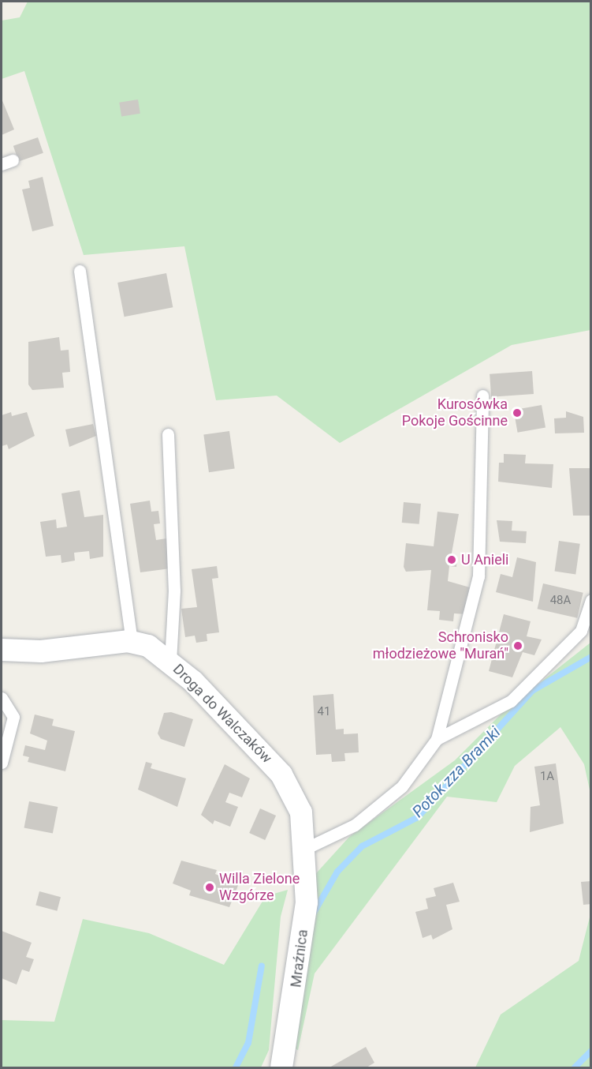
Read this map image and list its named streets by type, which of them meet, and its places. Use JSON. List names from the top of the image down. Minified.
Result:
{"streets":{"street":["Droga do Walczaków","Mraźnica"]},"crossings":[["Droga do Walczaków","Mraźnica"]],"water":["Potok zza Bramki"],"places":["Kurosówka Pokoje Gościnne","U Anieli","Schronisko młodzieżowe \"Murań\"","Willa Zielone Wzgórze"],"house_numbers":["48A","41","1A"]}
